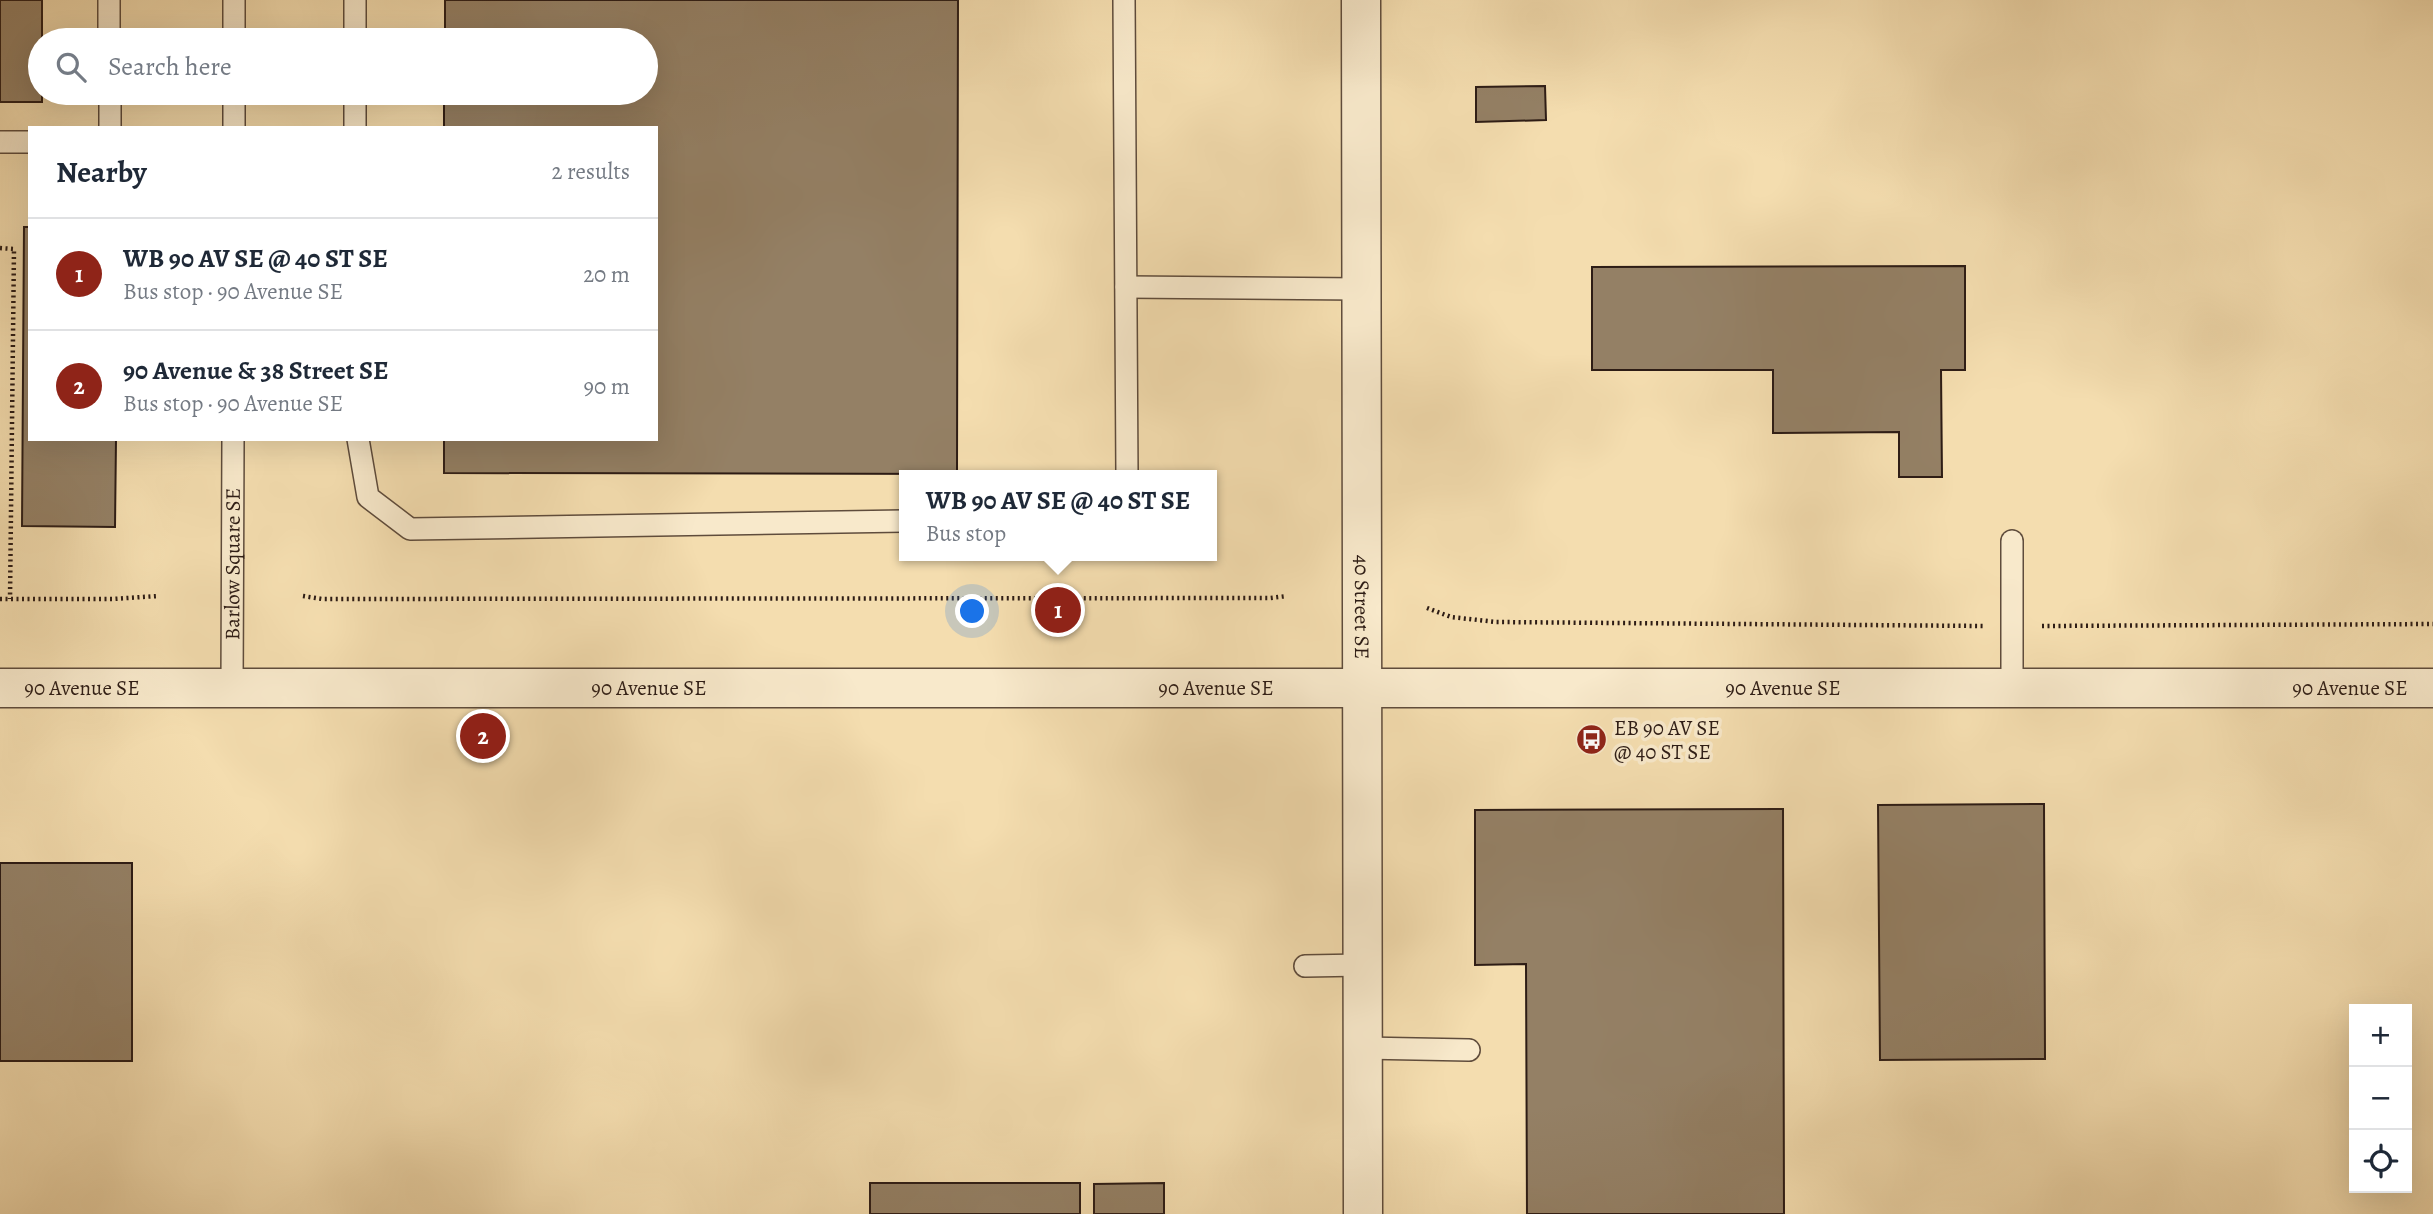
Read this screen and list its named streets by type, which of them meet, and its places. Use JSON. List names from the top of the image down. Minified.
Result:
{"streets":{"street":["40 Street SE","90 Avenue SE"],"lane":["Barlow Square SE"]},"crossings":[["Barlow Square SE","90 Avenue SE"],["40 Street SE","90 Avenue SE"]],"places":{"bus stop":["EB 90 AV SE @ 40 ST SE"]},"page":{"search":"Search here","heading":["Nearby","2 results"],"list":[{"mark":"1","name":"WB 90 AV SE @ 40 ST SE","note":"Bus stop · 90 Avenue SE","value":"20 m"},{"mark":"2","name":"90 Avenue & 38 Street SE","note":"Bus stop · 90 Avenue SE","value":"90 m"}],"popup":["WB 90 AV SE @ 40 ST SE","Bus stop"],"pins":["1","2"],"map_buttons":["+","−"]}}
